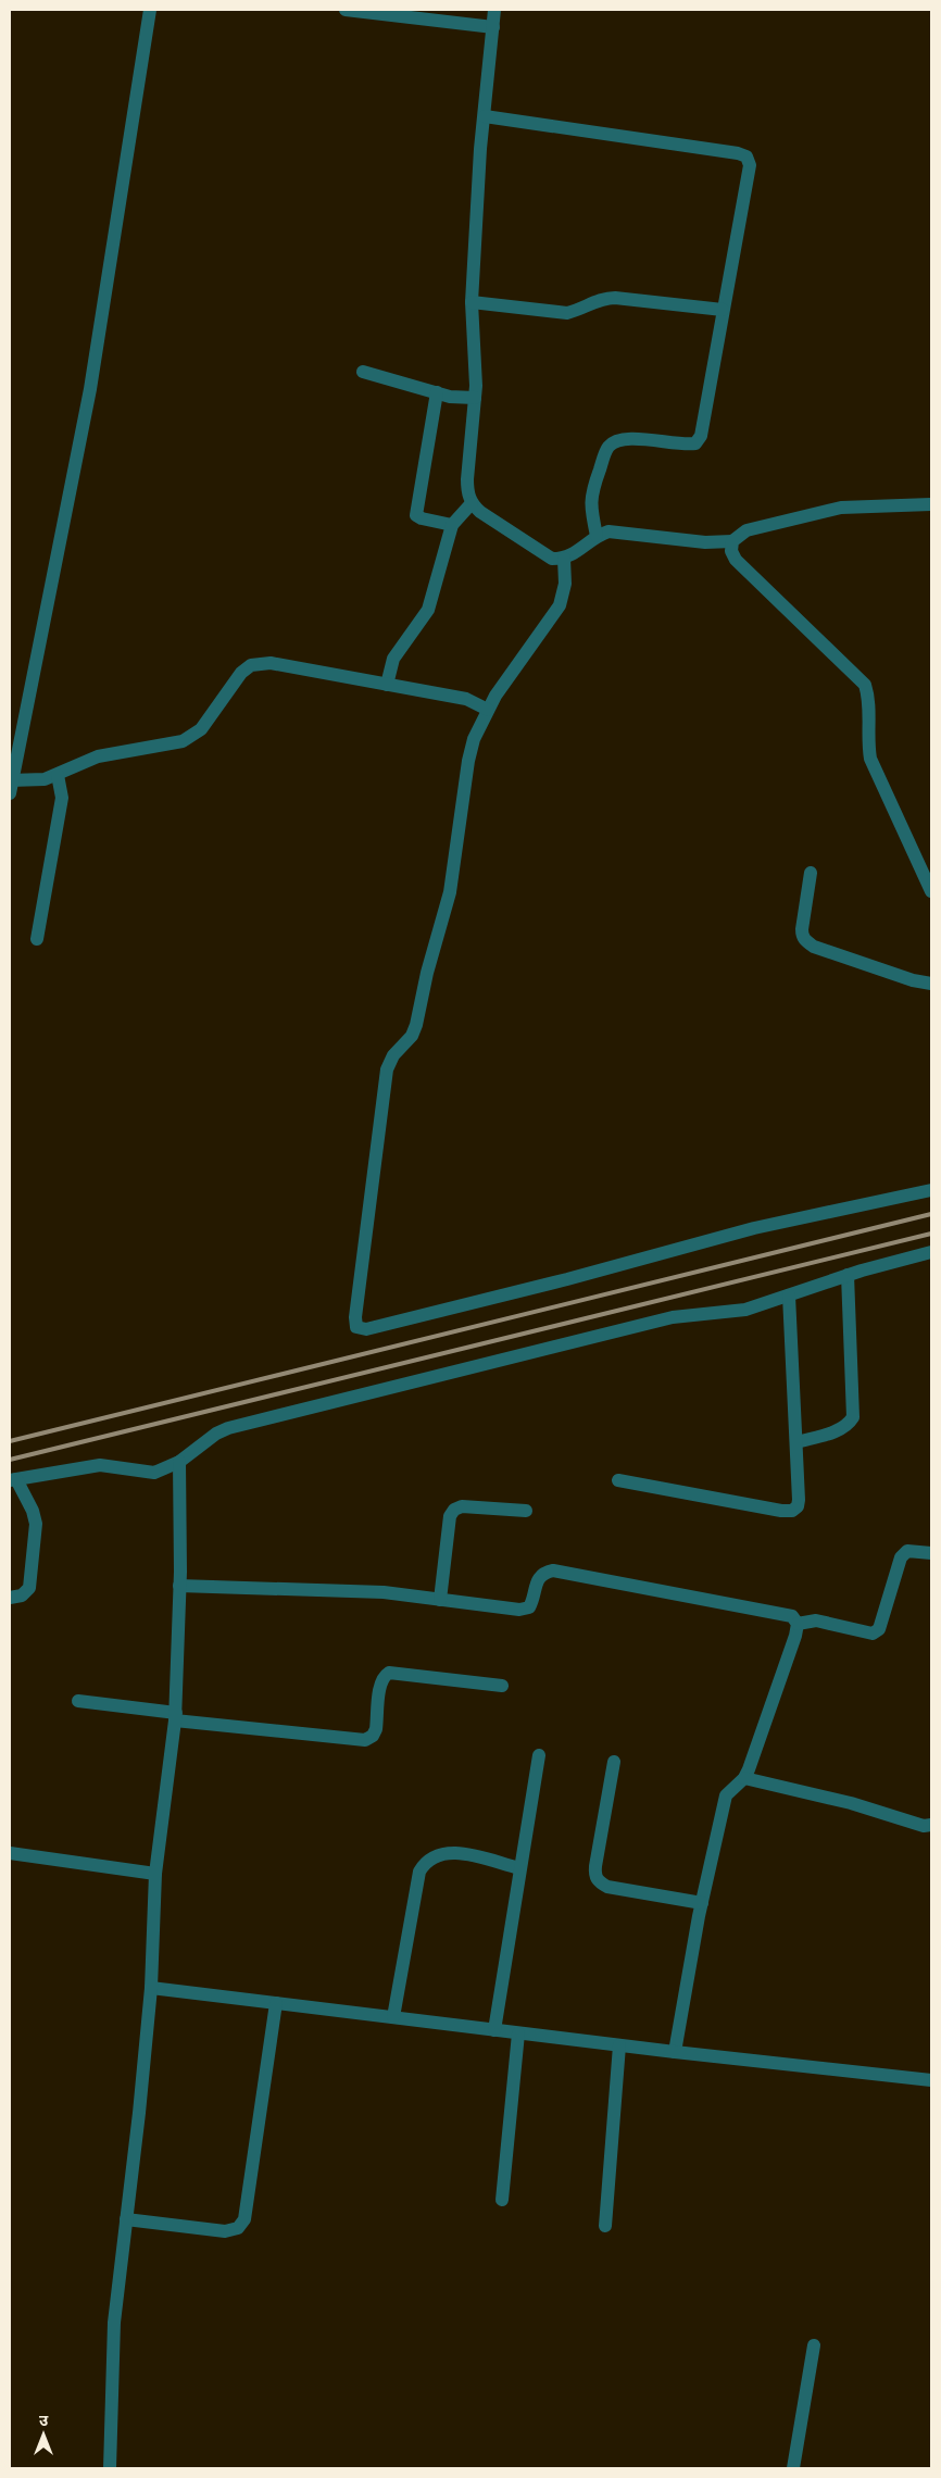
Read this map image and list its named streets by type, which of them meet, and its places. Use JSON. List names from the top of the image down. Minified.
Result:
{"north":"top"}
